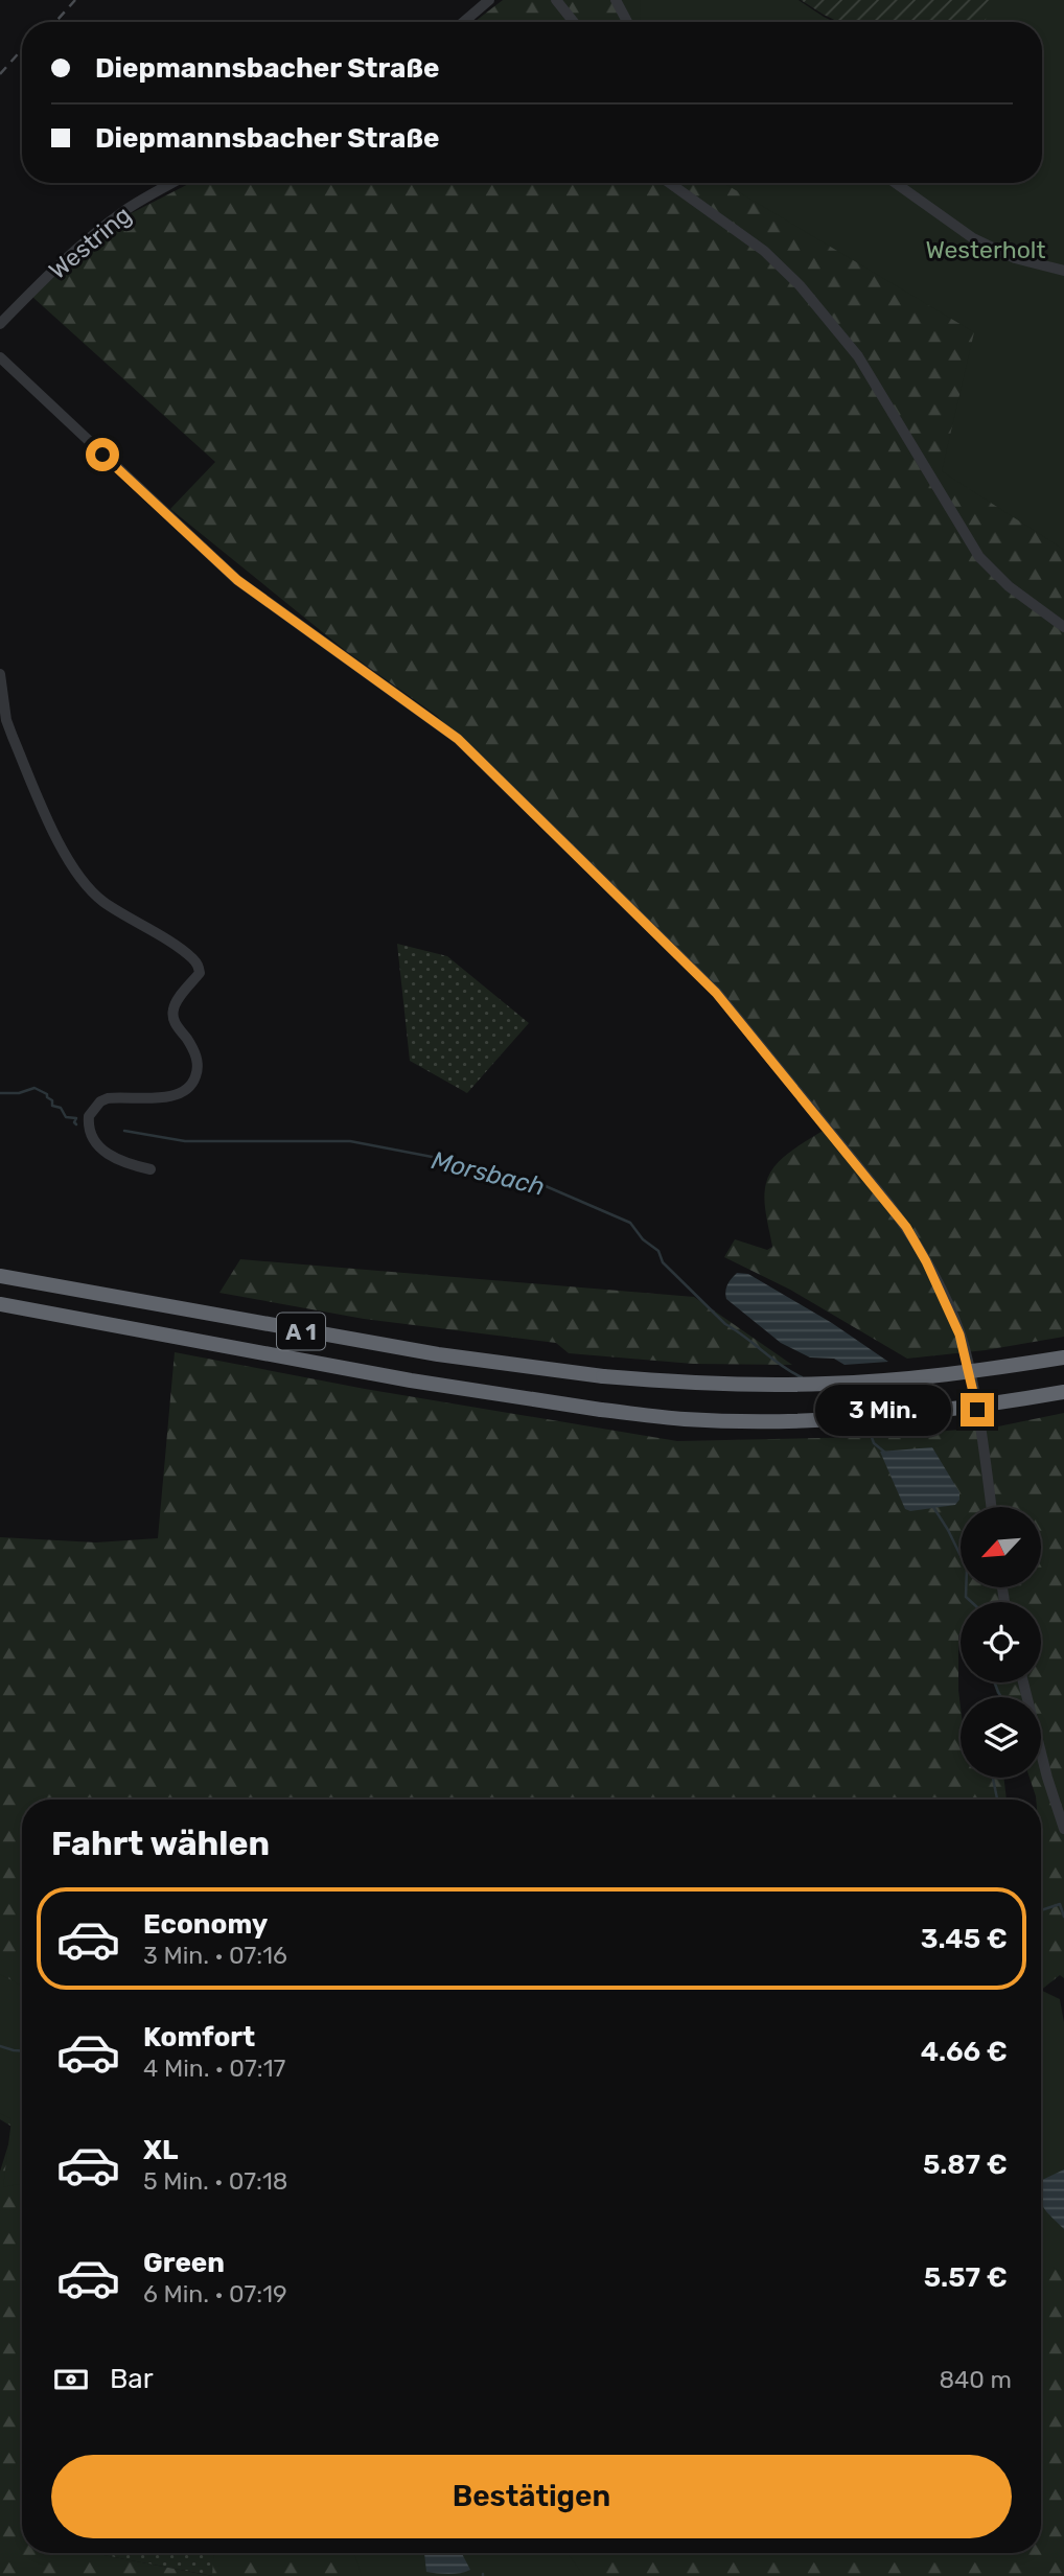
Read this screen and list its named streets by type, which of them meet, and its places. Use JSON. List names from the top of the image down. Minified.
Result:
{"streets":{"highway":["A 1"],"street":["Westring"]},"water":["Morsbach"],"parks":["Westerholt"],"north":"bottom left","page":{"banner":["Diepmannsbacher Straße","Diepmannsbacher Straße"],"bubble":"3 Min.","heading":"Fahrt wählen","list":[{"name":"Economy","note":"3 Min. · 07:16","value":"3.45 €"},{"name":"Komfort","note":"4 Min. · 07:17","value":"4.66 €"},{"name":"XL","note":"5 Min. · 07:18","value":"5.87 €"},{"name":"Green","note":"6 Min. · 07:19","value":"5.57 €"}],"pay":["Bar","840 m"],"buttons":"Bestätigen"}}
